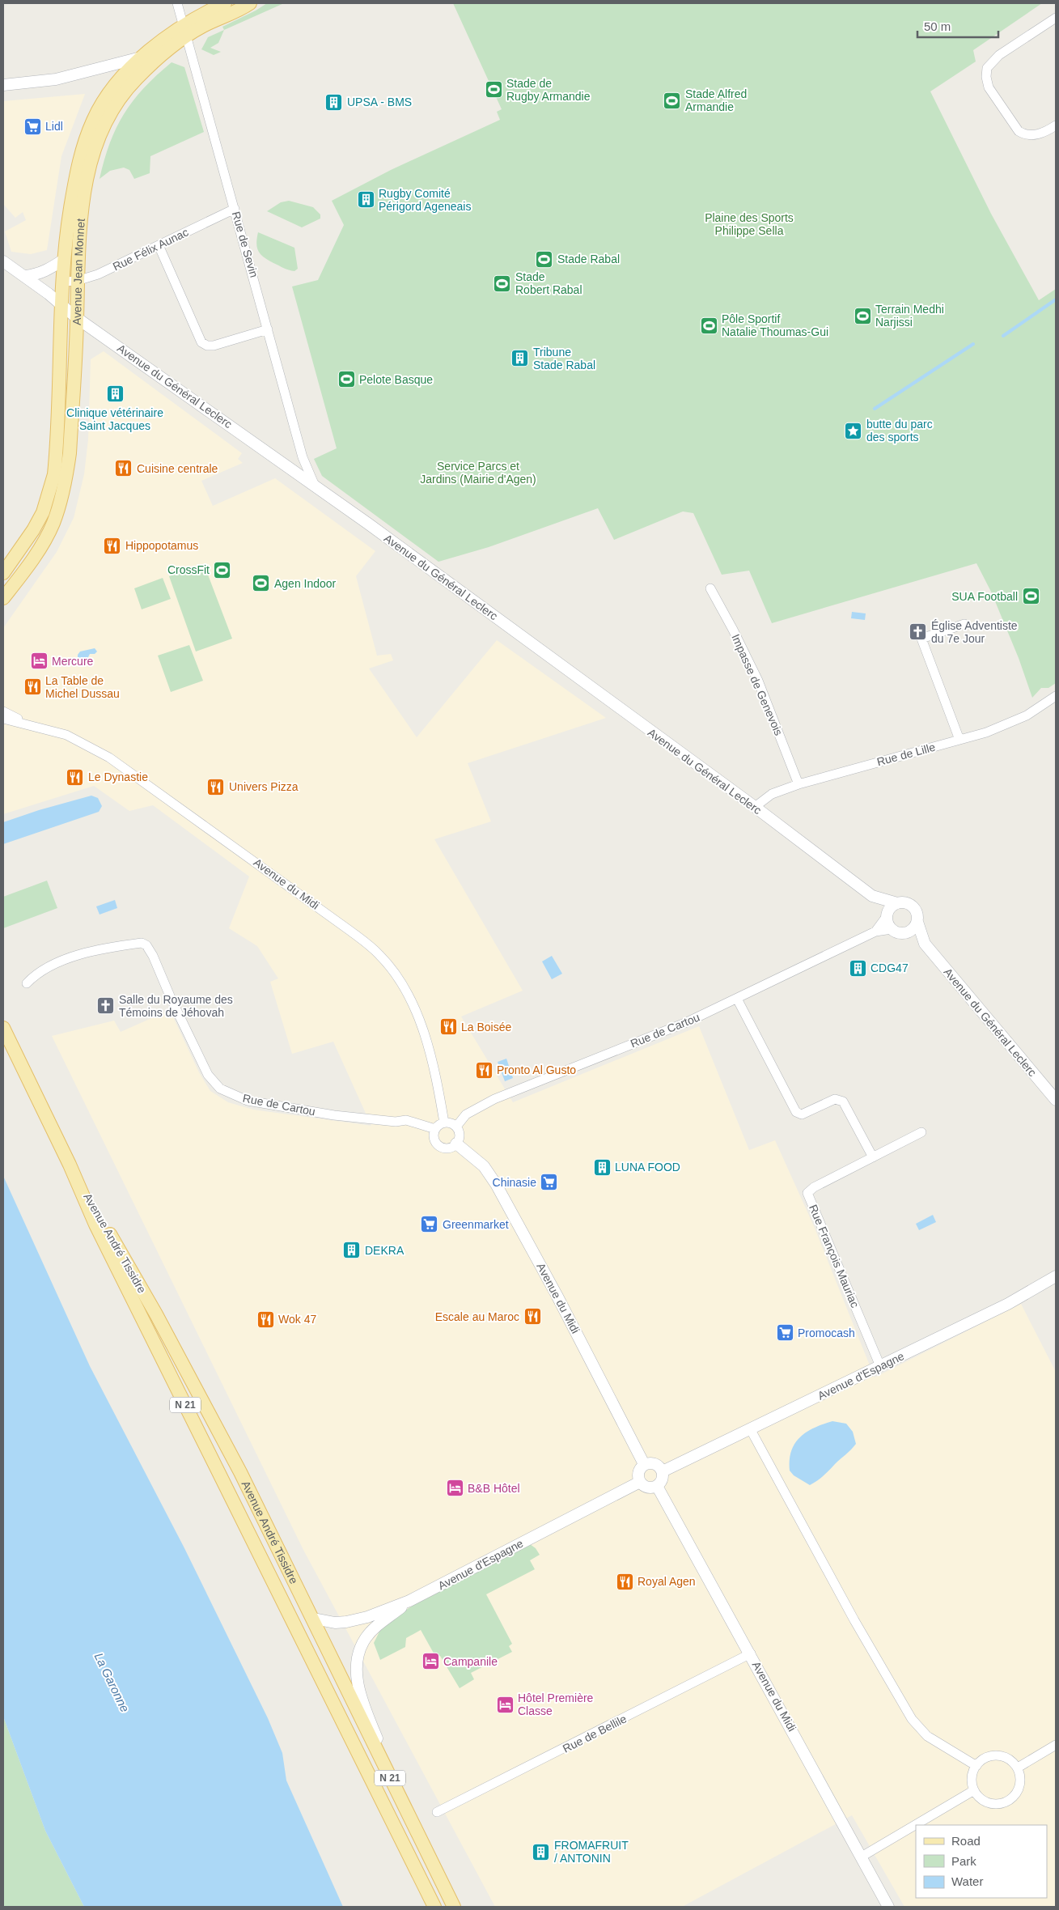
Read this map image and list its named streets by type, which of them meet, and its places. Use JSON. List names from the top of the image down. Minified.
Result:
{"streets":{"main road":["Avenue Jean Monnet","Avenue André Tissidre","N 21"],"street":["Rue de Sevin","Rue Félix Aunac","Avenue du Général Leclerc","Impasse de Genevois","Rue de Lille","Avenue du Midi","Rue de Cartou","Rue François Mauriac","Avenue d'Espagne","Rue de Bellile"]},"crossings":[["Rue de Sevin","Rue Félix Aunac"],["Rue de Sevin","Avenue Jean Monnet"],["Rue de Sevin","Avenue du Général Leclerc"],["Rue Félix Aunac","Avenue Jean Monnet"],["Avenue Jean Monnet","Avenue du Général Leclerc"],["Avenue du Général Leclerc","Rue de Lille"],["Avenue du Général Leclerc","Rue de Cartou"],["Impasse de Genevois","Rue de Lille"],["Avenue du Midi","Rue de Cartou"],["Avenue du Midi","Avenue d'Espagne"],["Avenue du Midi","Rue de Bellile"],["Avenue André Tissidre","Avenue d'Espagne"],["Rue François Mauriac","Avenue d'Espagne"]],"water":["La Garonne"],"parks":["Plaine des Sports Philippe Sella","Service Parcs et Jardins (Mairie d'Agen)"],"places":{"sports":["Stade de Rugby Armandie","Stade Alfred Armandie","Stade Rabal","Stade Robert Rabal","Terrain Medhi Narjissi","Pôle Sportif Natalie Thoumas-Gui","Pelote Basque","CrossFit","Agen Indoor","SUA Football"],"building":["UPSA - BMS","Rugby Comité Périgord Ageneais","Tribune Stade Rabal","Clinique vétérinaire Saint Jacques","CDG47","LUNA FOOD","DEKRA","FROMAFRUIT / ANTONIN"],"supermarket":["Lidl","Chinasie","Greenmarket","Promocash"],"place":["butte du parc des sports"],"restaurant":["Cuisine centrale","Hippopotamus","La Table de Michel Dussau","Le Dynastie","Univers Pizza","La Boisée","Pronto Al Gusto","Escale au Maroc","Wok 47","Royal Agen"],"church":["Église Adventiste du 7e Jour","Salle du Royaume des Témoins de Jéhovah"],"hotel":["Mercure","B&B Hôtel","Campanile","Hôtel Première Classe"]},"legend":["Road","Park","Water"],"scale_bar":"50 m"}
